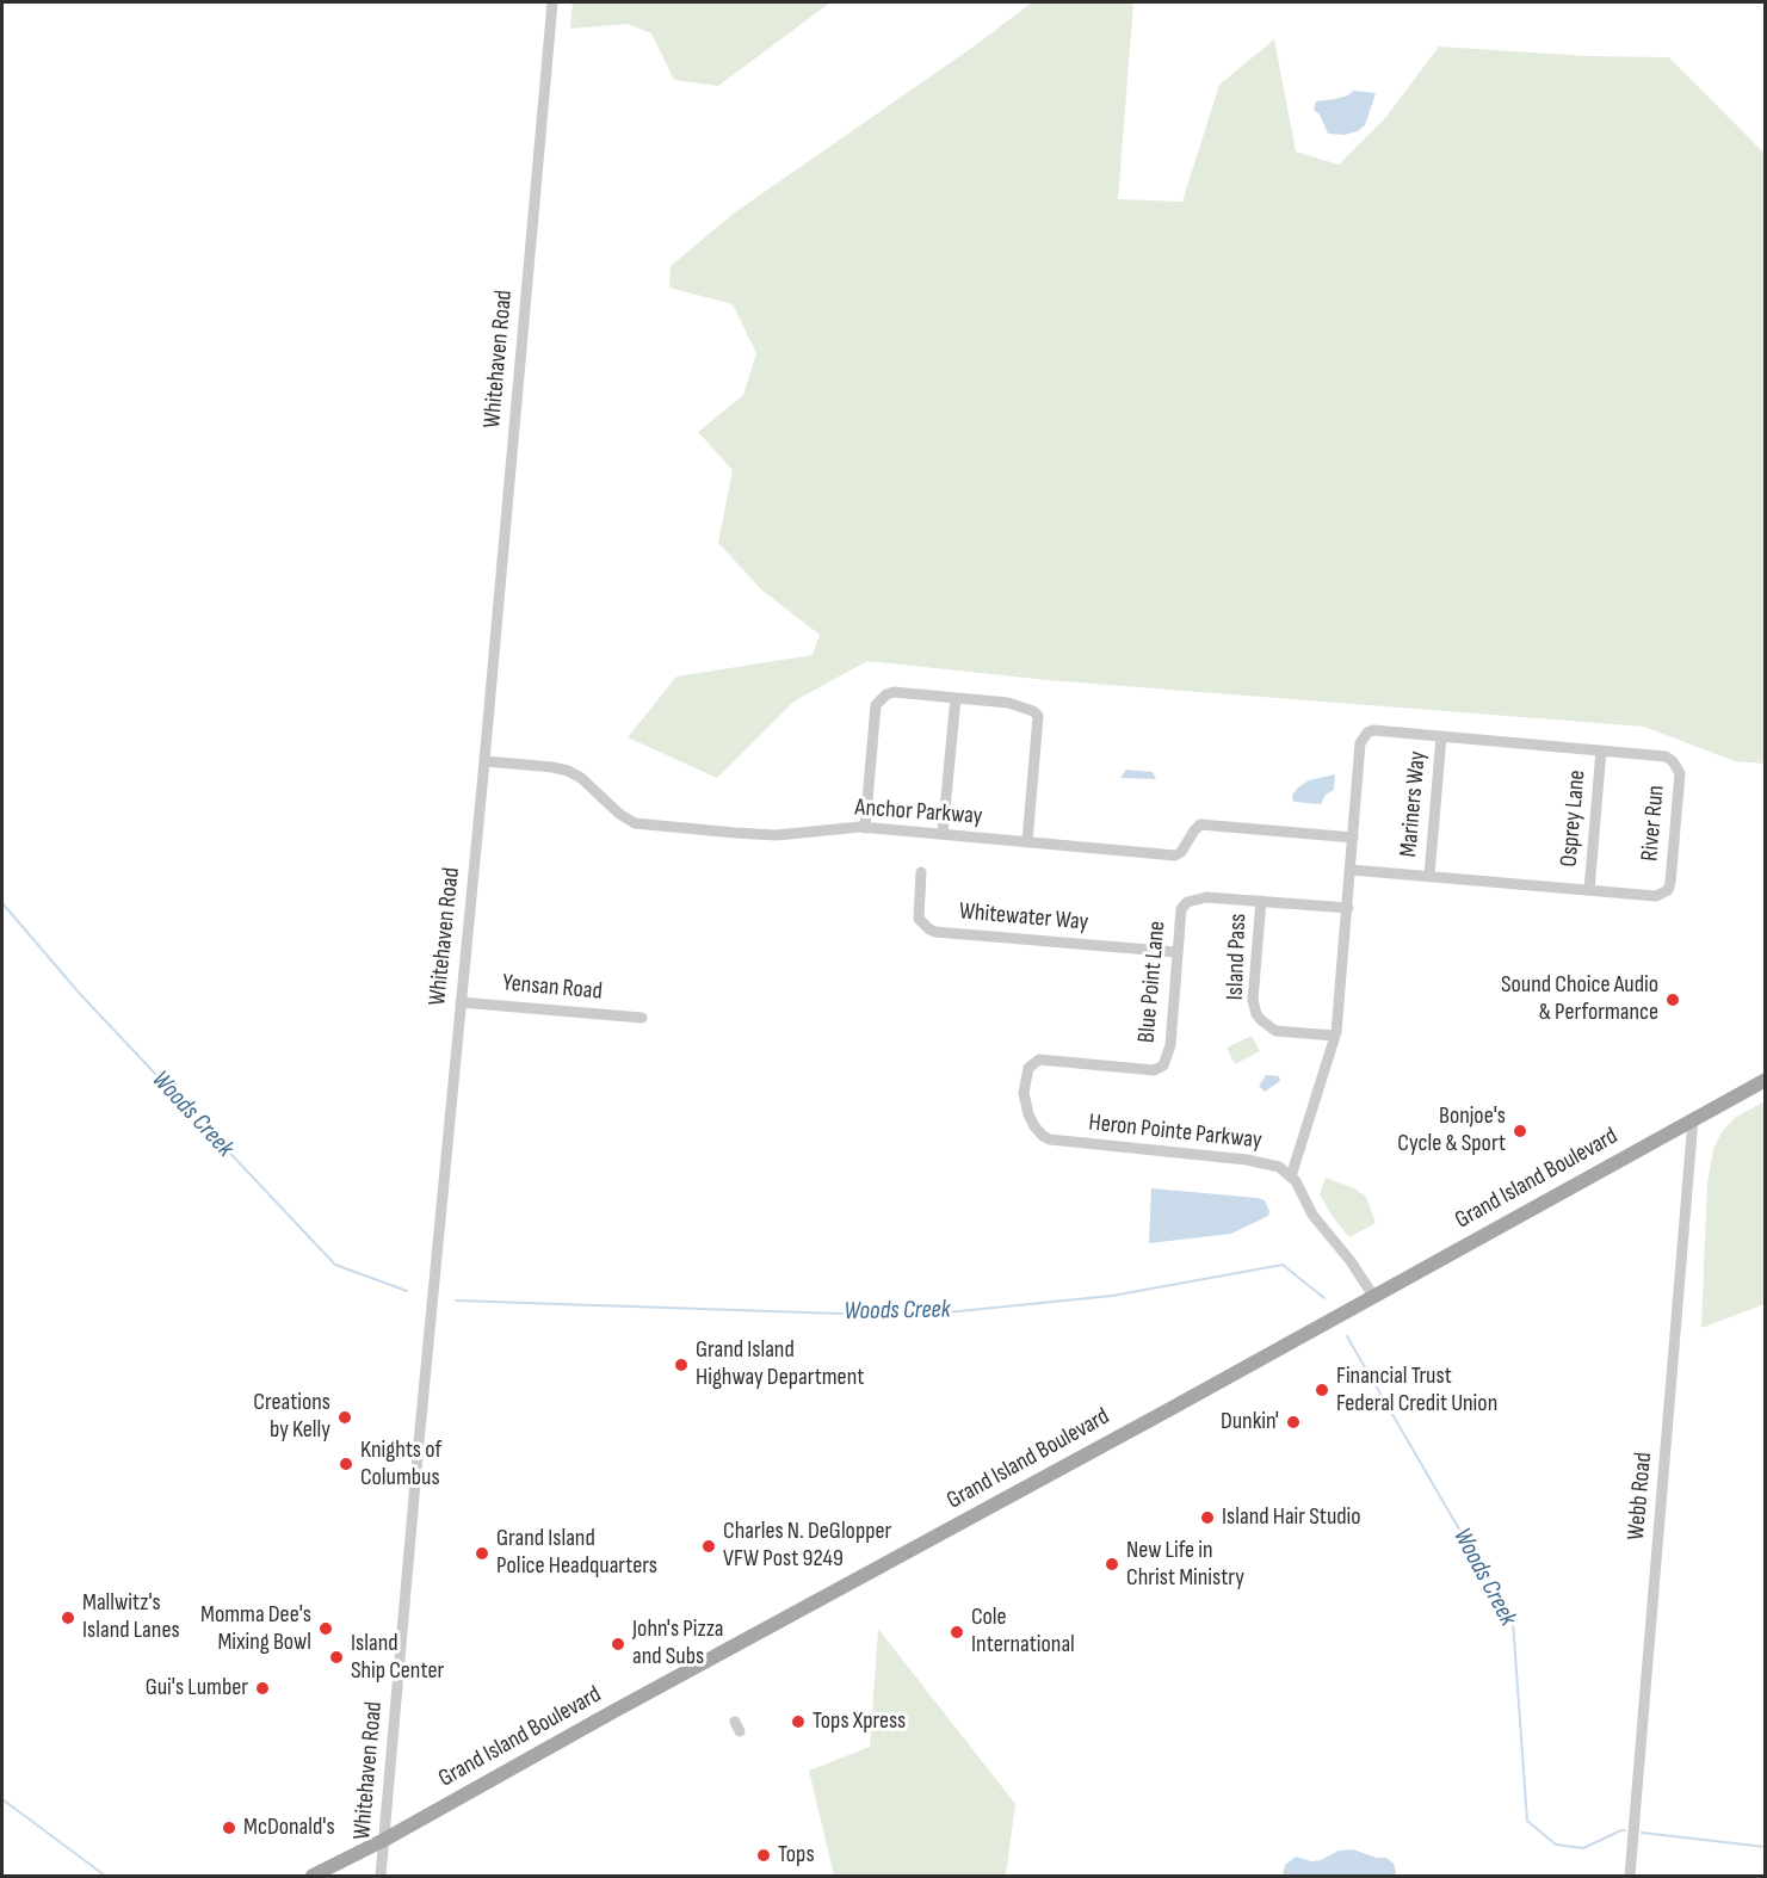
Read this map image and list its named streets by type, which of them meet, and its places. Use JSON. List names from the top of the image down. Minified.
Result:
{"streets":{"main road":["Grand Island Boulevard"],"street":["Whitehaven Road","Mariners Way","Anchor Parkway","Osprey Lane","River Run","Whitewater Way","Island Pass","Blue Point Lane","Yensan Road","Heron Pointe Parkway","Webb Road"]},"crossings":[["Whitehaven Road","Anchor Parkway"],["Whitehaven Road","Yensan Road"],["Whitehaven Road","Grand Island Boulevard"],["Mariners Way","River Run"],["Anchor Parkway","River Run"],["Osprey Lane","River Run"],["River Run","Island Pass"],["River Run","Blue Point Lane"],["River Run","Heron Pointe Parkway"],["Whitewater Way","Blue Point Lane"],["Island Pass","Blue Point Lane"],["Blue Point Lane","Heron Pointe Parkway"],["Grand Island Boulevard","Webb Road"]],"water":["Woods Creek"],"places":["Sound Choice Audio & Performance","Bonjoe's Cycle & Sport","Grand Island Highway Department","Financial Trust Federal Credit Union","Creations by Kelly","Dunkin'","Knights of Columbus","Island Hair Studio","Charles N. DeGlopper VFW Post 9249","Grand Island Police Headquarters","New Life in Christ Ministry","Mallwitz's Island Lanes","Momma Dee's Mixing Bowl","Cole International","John's Pizza and Subs","Island Ship Center","Gui's Lumber","Tops Xpress","McDonald's","Tops"]}
